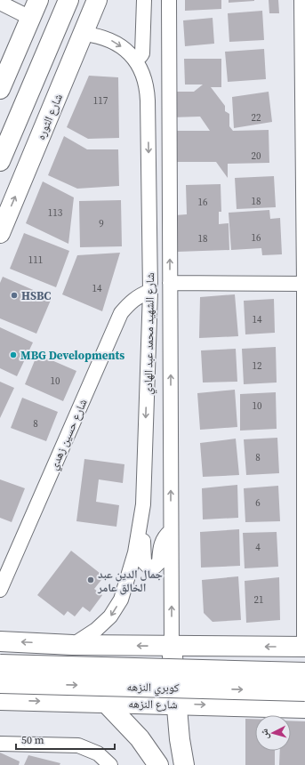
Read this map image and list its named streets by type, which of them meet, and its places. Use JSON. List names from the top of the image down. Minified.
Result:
{"streets":{"main road":["شارع الثوره","كوبري النزهه","شارع النزهه"],"street":["شارع الشهيد محمد عبد الهادي","شارع حسين زهدي"]},"crossings":[["شارع الثوره","شارع الشهيد محمد عبد الهادي"],["شارع الشهيد محمد عبد الهادي","شارع حسين زهدي"]],"places":["HSBC","MBG Developments","جمال الدين عبد الخالق عامر"],"house_numbers":["117","22","20","18","16","113","9","16","18","111","14","14","12","10","10","8","8","6","4","21"],"scale_bar":"50 m","north":"left"}
